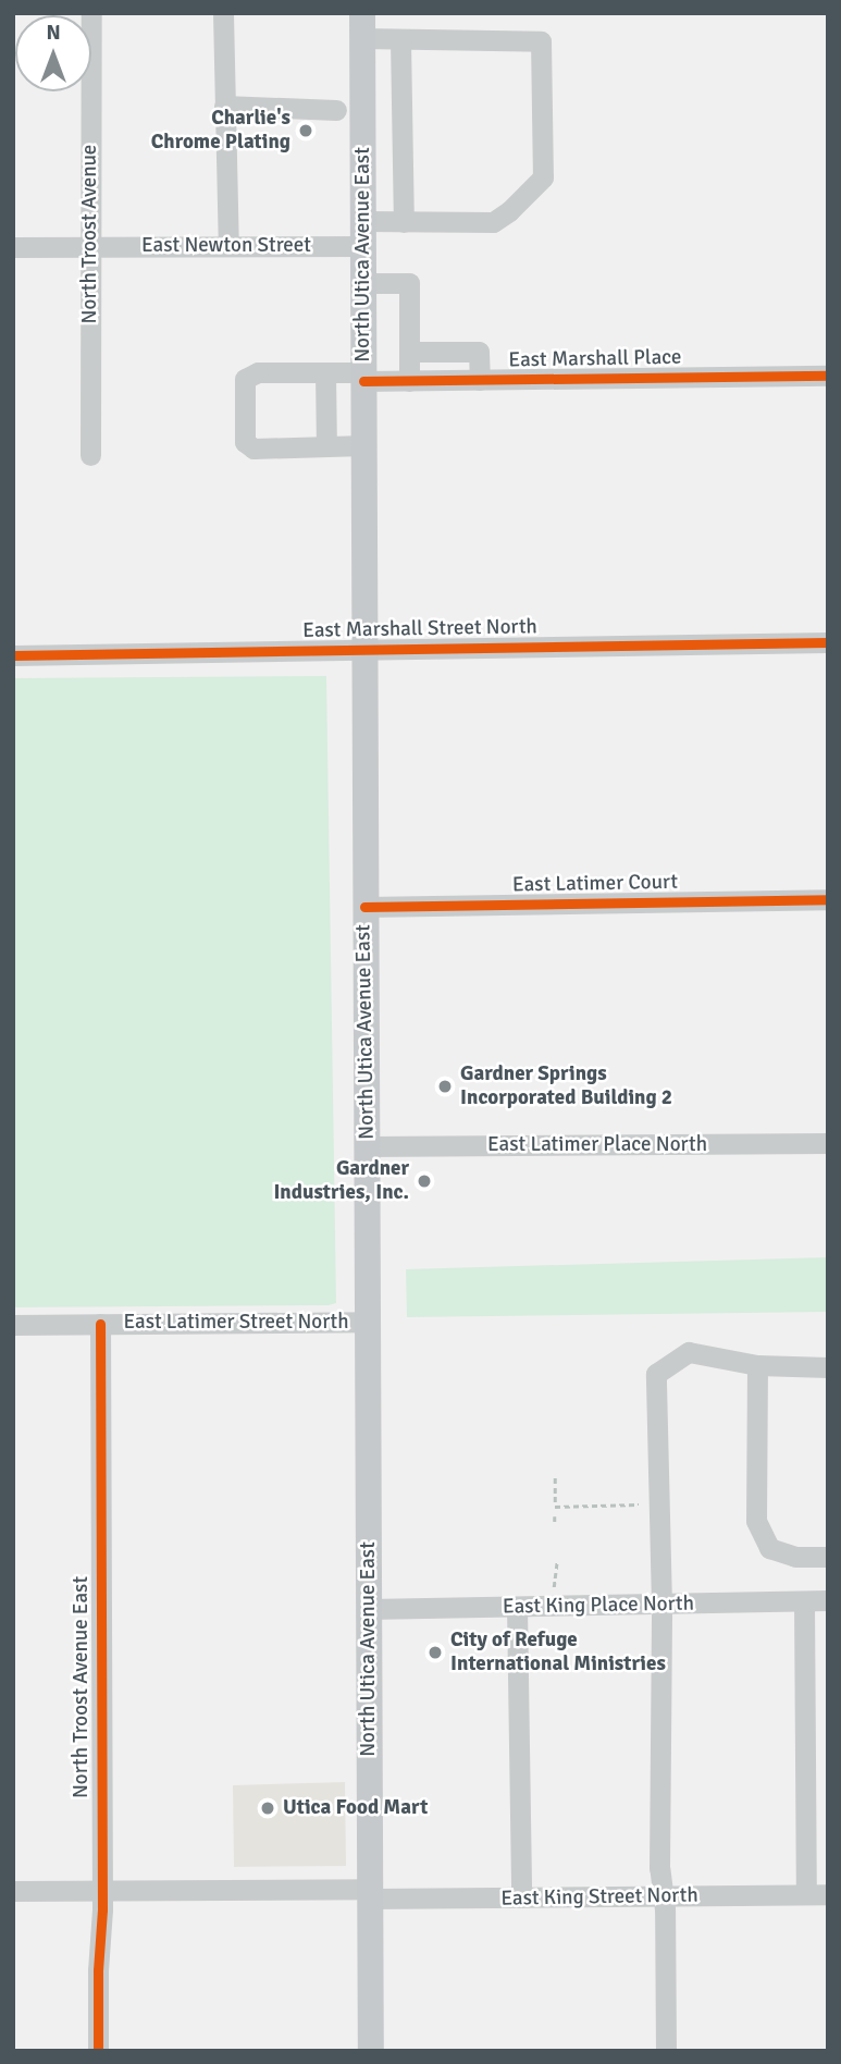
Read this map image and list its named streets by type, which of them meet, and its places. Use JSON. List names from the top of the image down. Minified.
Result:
{"streets":{"main road":["North Utica Avenue East"],"street":["North Troost Avenue","East Newton Street","East Marshall Place","East Marshall Street North","East Latimer Court","East Latimer Place North","East Latimer Street North","East King Place North","North Troost Avenue East","East King Street North"]},"crossings":[["North Troost Avenue","East Newton Street"],["East Newton Street","North Utica Avenue East"],["North Utica Avenue East","East Marshall Place"],["North Utica Avenue East","East Marshall Street North"],["North Utica Avenue East","East Latimer Court"],["North Utica Avenue East","East Latimer Place North"],["North Utica Avenue East","East Latimer Street North"],["North Utica Avenue East","East King Place North"],["North Utica Avenue East","East King Street North"],["East Latimer Street North","North Troost Avenue East"],["North Troost Avenue East","East King Street North"]],"places":["Charlie's Chrome Plating","Gardner Springs Incorporated Building 2","Gardner Industries, Inc.","City of Refuge International Ministries","Utica Food Mart"],"north":"top"}
